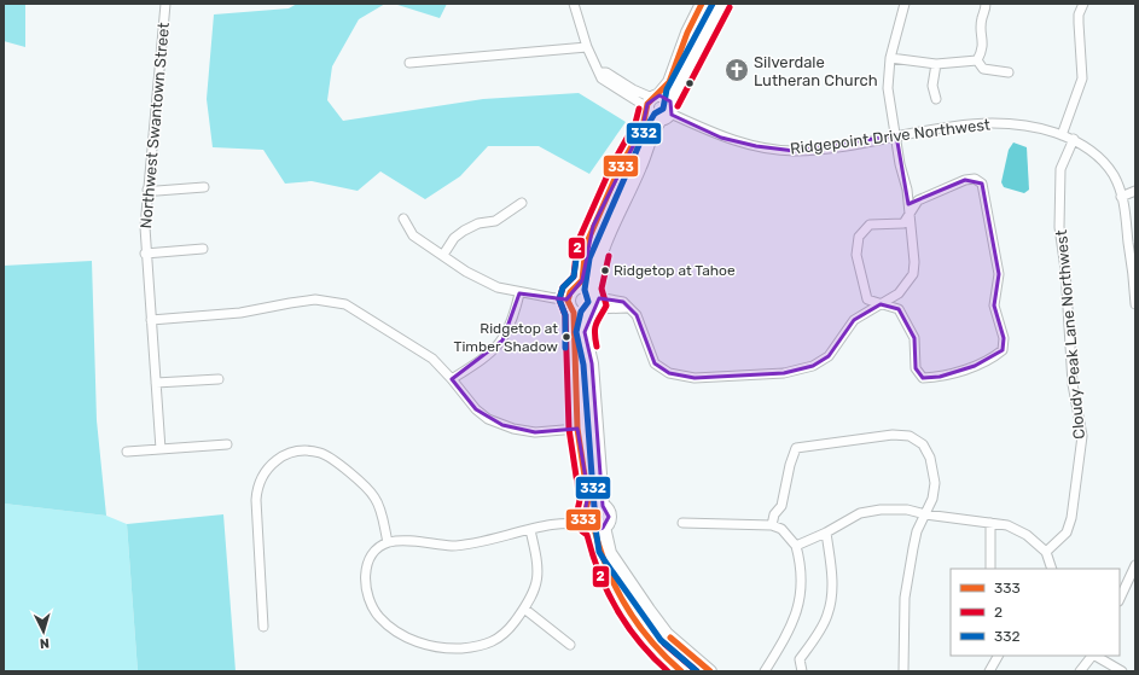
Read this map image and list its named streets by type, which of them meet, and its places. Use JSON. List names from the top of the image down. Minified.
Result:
{"streets":{"street":["Northwest Swantown Street","Ridgepoint Drive Northwest","Cloudy Peak Lane Northwest"]},"crossings":[["Ridgepoint Drive Northwest","Cloudy Peak Lane Northwest"]],"places":{"church":["Silverdale Lutheran Church"],"other":["Ridgetop at Tahoe","Ridgetop at Timber Shadow"]},"lines":["transit line 333","transit line 332","transit line 2"],"legend":["333","2","332"],"north":"bottom"}
